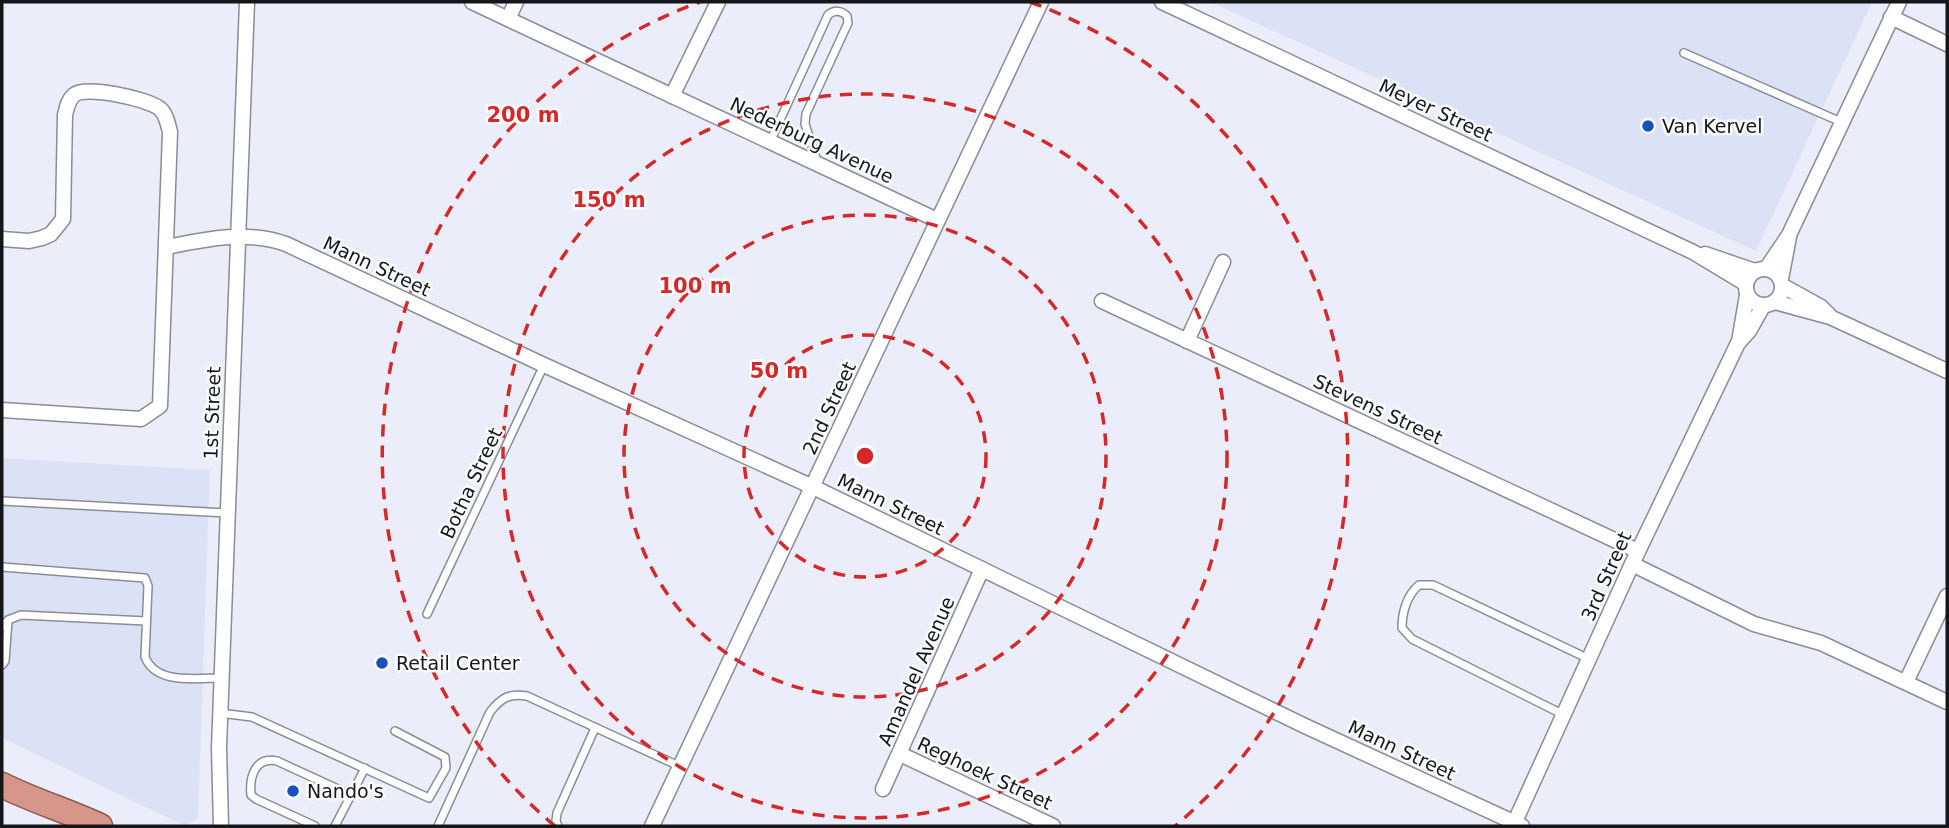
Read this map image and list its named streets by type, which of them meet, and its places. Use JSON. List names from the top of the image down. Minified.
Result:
{"streets":{"street":["Meyer Street","Nederburg Avenue","Mann Street","2nd Street","Stevens Street","1st Street","3rd Street","Amandel Avenue","Reghoek Street"],"lane":["Botha Street"]},"crossings":[["Meyer Street","3rd Street"],["Nederburg Avenue","2nd Street"],["Mann Street","2nd Street"],["Mann Street","1st Street"],["Mann Street","Botha Street"],["Mann Street","3rd Street"],["Mann Street","Amandel Avenue"],["Stevens Street","3rd Street"],["Amandel Avenue","Reghoek Street"]],"places":["Van Kervel","Retail Center","Nando's"],"rings":["200 m","150 m","100 m","50 m"]}
